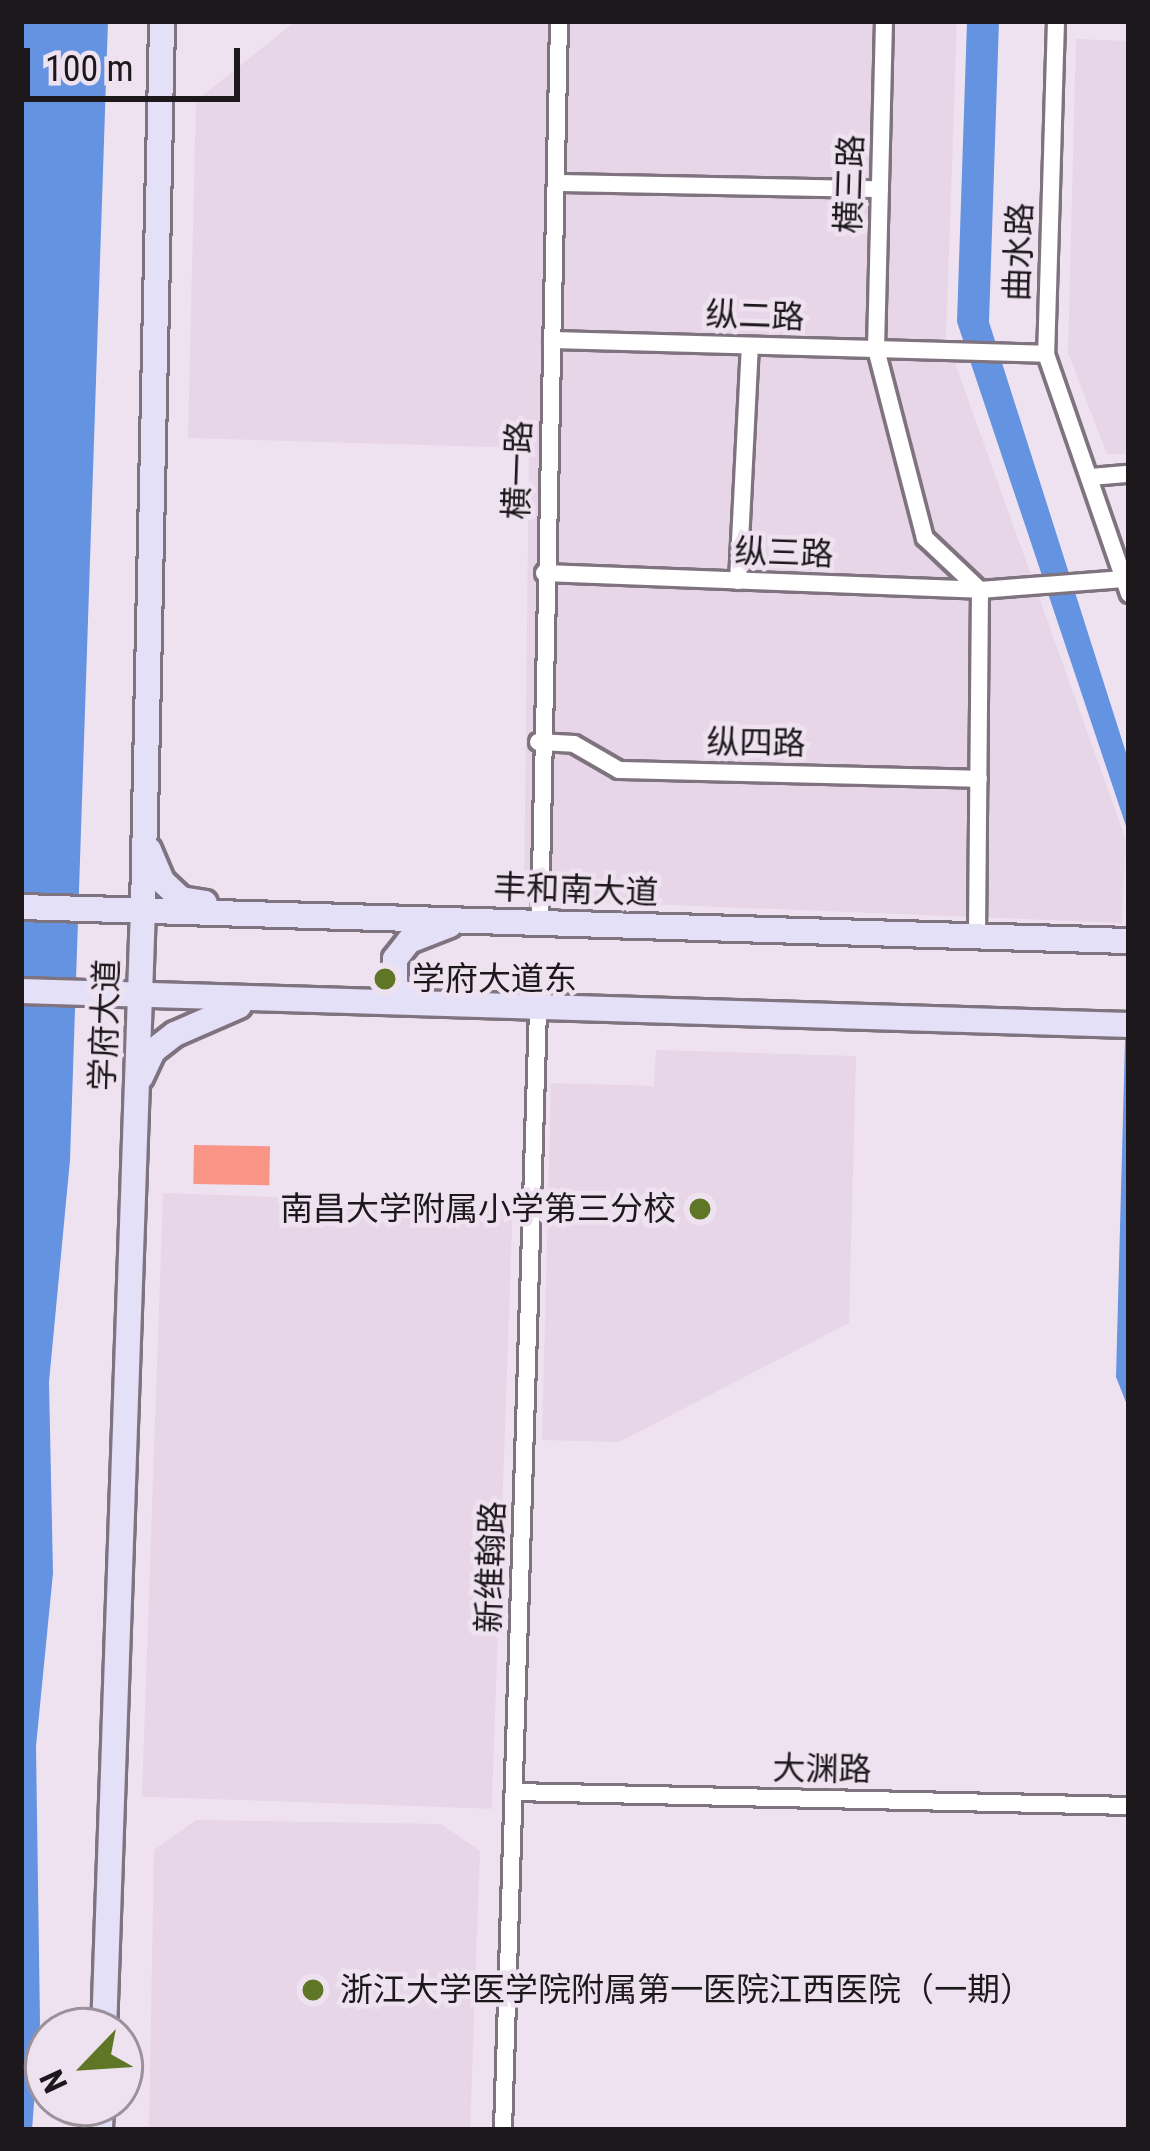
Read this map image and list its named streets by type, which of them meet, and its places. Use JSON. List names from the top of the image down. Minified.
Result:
{"streets":{"main road":["丰和南大道","学府大道"],"street":["横三路","曲水路","纵二路","横一路","纵三路","纵四路","新维翰路","大渊路"]},"crossings":[["横三路","纵二路"],["横三路","纵三路"],["曲水路","纵二路"],["曲水路","纵三路"],["纵二路","横一路"],["横一路","纵三路"],["横一路","纵四路"],["横一路","丰和南大道"],["丰和南大道","学府大道"],["新维翰路","大渊路"]],"places":["学府大道东","南昌大学附属小学第三分校","浙江大学医学院附属第一医院江西医院（一期）"],"scale_bar":"100 m","north":"bottom left"}
